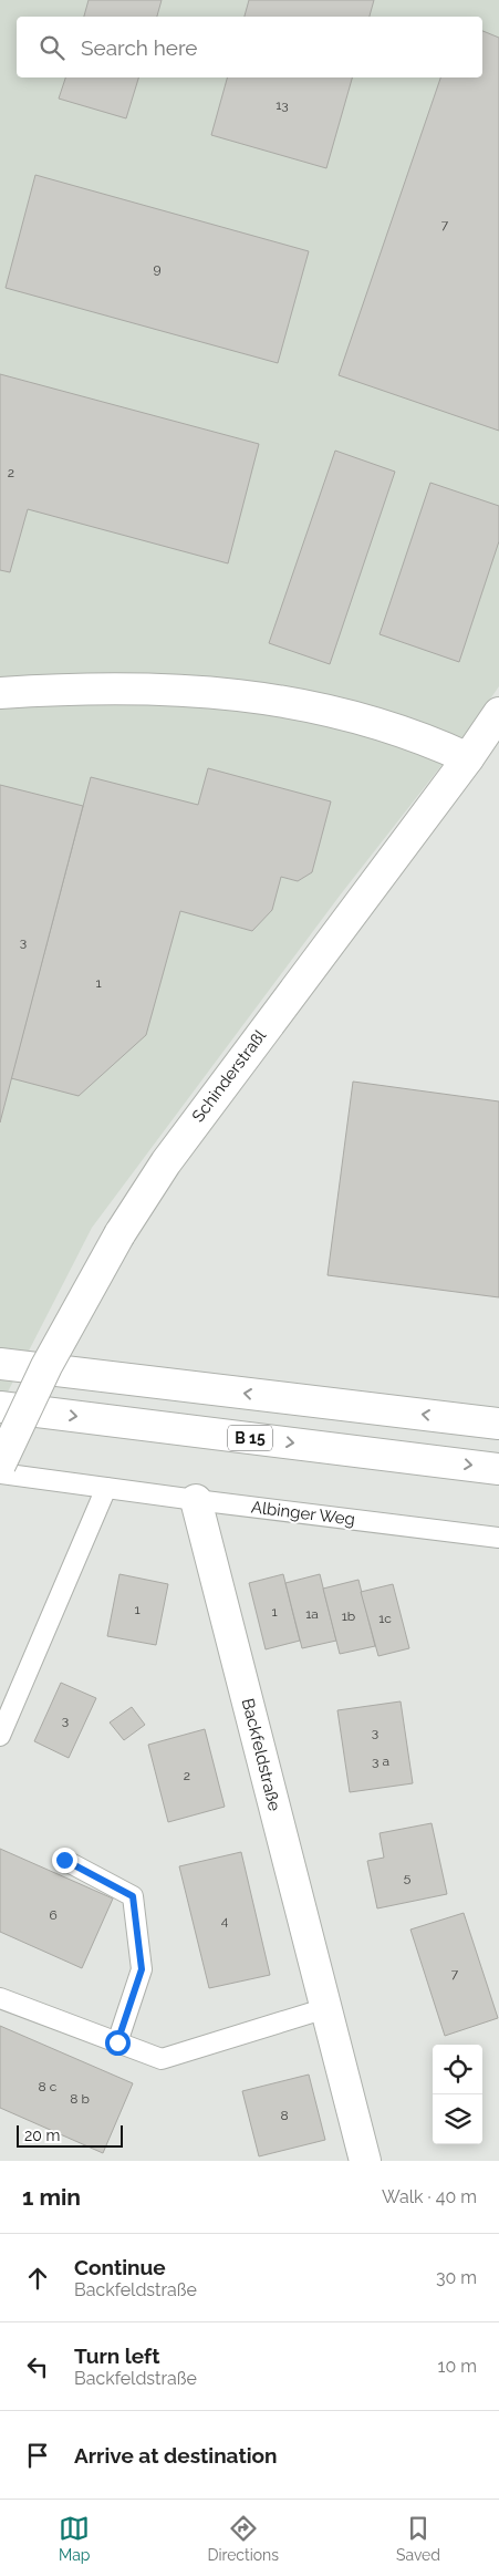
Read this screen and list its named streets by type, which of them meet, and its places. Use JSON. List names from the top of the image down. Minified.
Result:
{"streets":{"main road":["Schinderstraßl","B 15","Backfeldstraße"],"lane":["Albinger Weg"]},"crossings":[["Albinger Weg","Backfeldstraße"]],"house_numbers":["13","7","9","2","3","1","1","1","1a","1b","1c","3","3","3 a","2","5","6","4","7","8 c","8 b","8"],"scale_bar":"20 m","page":{"search":"Search here","scale":"20 m","heading":["1 min","Walk · 40 m"],"list":[["Continue","Backfeldstraße","30 m"],["Turn left","Backfeldstraße","10 m"],"Arrive at destination"],"nav":["Map","Directions","Saved"]}}
